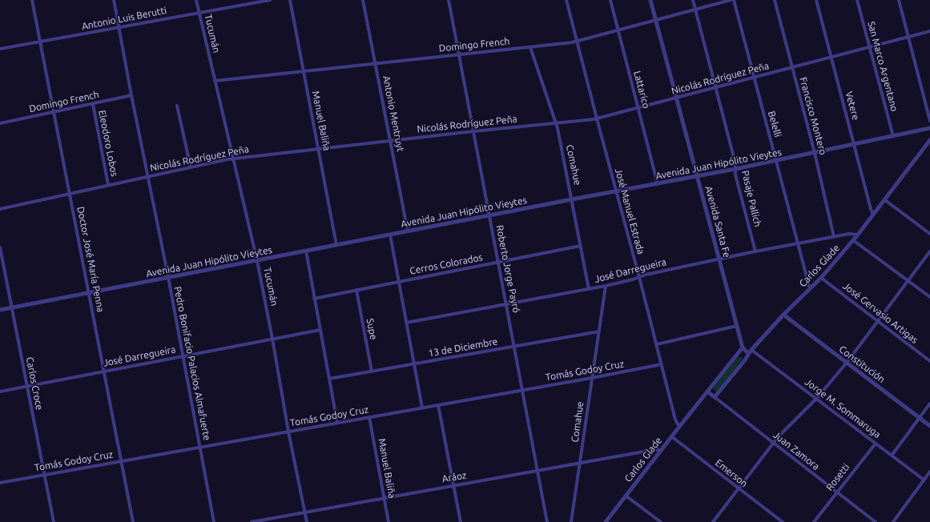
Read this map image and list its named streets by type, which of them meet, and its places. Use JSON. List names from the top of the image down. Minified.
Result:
{"streets":{"street":["Antonio Luis Berutti","Tucumán","Domingo French","San Marco Argentano","Nicolás Rodríguez Peña","Lattarico","Vetere","Antonio Mentruyt","Francisco Montero","Manuel Baliña","Belelli","Eleodoro Lobos","Avenida Juan Hipólito Vieytes","Comahue","Pasaje Pallich","José Manuel Estrada","Avenida Santa Fe","Doctor José María Penna","Cerros Colorados","Carlos Glade","Roberto Jorge Payró","José Darregueira","José Gervasio Artigas","Supe","13 de Diciembre","Pedro Bonifacio Palacios Almafuerte","Constitución","Tomás Godoy Cruz","Carlos Croce","Jorge M. Sommaruga","Juan Zamora","Emerson","Aráoz","Rosetti"]},"crossings":[["Antonio Luis Berutti","Tucumán"],["Antonio Luis Berutti","Doctor José María Penna"],["Antonio Luis Berutti","Pedro Bonifacio Palacios Almafuerte"],["Tucumán","Domingo French"],["Tucumán","Nicolás Rodríguez Peña"],["Tucumán","Avenida Juan Hipólito Vieytes"],["Tucumán","José Darregueira"],["Tucumán","Tomás Godoy Cruz"],["Tucumán","Aráoz"],["Domingo French","Lattarico"],["Domingo French","Antonio Mentruyt"],["Domingo French","Manuel Baliña"],["Domingo French","Eleodoro Lobos"],["Domingo French","Comahue"],["Domingo French","Pasaje Pallich"],["Domingo French","José Manuel Estrada"],["Domingo French","Avenida Santa Fe"],["Domingo French","Doctor José María Penna"],["Domingo French","Roberto Jorge Payró"],["Domingo French","Pedro Bonifacio Palacios Almafuerte"],["San Marco Argentano","Nicolás Rodríguez Peña"],["San Marco Argentano","Avenida Juan Hipólito Vieytes"],["Nicolás Rodríguez Peña","Lattarico"],["Nicolás Rodríguez Peña","Vetere"],["Nicolás Rodríguez Peña","Antonio Mentruyt"],["Nicolás Rodríguez Peña","Francisco Montero"],["Nicolás Rodríguez Peña","Manuel Baliña"],["Nicolás Rodríguez Peña","Belelli"],["Nicolás Rodríguez Peña","Eleodoro Lobos"],["Nicolás Rodríguez Peña","Comahue"],["Nicolás Rodríguez Peña","Pasaje Pallich"],["Nicolás Rodríguez Peña","José Manuel Estrada"],["Nicolás Rodríguez Peña","Avenida Santa Fe"],["Nicolás Rodríguez Peña","Doctor José María Penna"],["Nicolás Rodríguez Peña","Roberto Jorge Payró"],["Nicolás Rodríguez Peña","Pedro Bonifacio Palacios Almafuerte"],["Lattarico","Avenida Juan Hipólito Vieytes"],["Vetere","Avenida Juan Hipólito Vieytes"],["Vetere","Carlos Glade"],["Antonio Mentruyt","Avenida Juan Hipólito Vieytes"],["Francisco Montero","Avenida Juan Hipólito Vieytes"],["Francisco Montero","José Darregueira"],["Manuel Baliña","Avenida Juan Hipólito Vieytes"],["Manuel Baliña","Tomás Godoy Cruz"],["Manuel Baliña","Aráoz"],["Belelli","Avenida Juan Hipólito Vieytes"],["Belelli","Carlos Glade"],["Belelli","José Darregueira"],["Avenida Juan Hipólito Vieytes","Comahue"],["Avenida Juan Hipólito Vieytes","Pasaje Pallich"],["Avenida Juan Hipólito Vieytes","José Manuel Estrada"],["Avenida Juan Hipólito Vieytes","Avenida Santa Fe"],["Avenida Juan Hipólito Vieytes","Doctor José María Penna"],["Avenida Juan Hipólito Vieytes","Roberto Jorge Payró"],["Avenida Juan Hipólito Vieytes","Pedro Bonifacio Palacios Almafuerte"],["Avenida Juan Hipólito Vieytes","Carlos Croce"],["Comahue","Cerros Colorados"],["Comahue","José Darregueira"],["Comahue","13 de Diciembre"],["Comahue","Tomás Godoy Cruz"],["Comahue","Aráoz"],["Pasaje Pallich","José Darregueira"],["José Manuel Estrada","Carlos Glade"],["José Manuel Estrada","José Darregueira"],["José Manuel Estrada","Tomás Godoy Cruz"],["Avenida Santa Fe","Carlos Glade"],["Avenida Santa Fe","José Darregueira"],["Doctor José María Penna","José Darregueira"],["Doctor José María Penna","Tomás Godoy Cruz"],["Cerros Colorados","Roberto Jorge Payró"],["Cerros Colorados","Supe"],["Carlos Glade","José Darregueira"],["Carlos Glade","José Gervasio Artigas"],["Carlos Glade","Constitución"],["Carlos Glade","Jorge M. Sommaruga"],["Carlos Glade","Juan Zamora"],["Carlos Glade","Emerson"],["Carlos Glade","Aráoz"],["Roberto Jorge Payró","José Darregueira"],["Roberto Jorge Payró","13 de Diciembre"],["Roberto Jorge Payró","Tomás Godoy Cruz"],["Roberto Jorge Payró","Aráoz"],["José Darregueira","Pedro Bonifacio Palacios Almafuerte"],["José Darregueira","Carlos Croce"],["Supe","13 de Diciembre"],["Pedro Bonifacio Palacios Almafuerte","Tomás Godoy Cruz"],["Tomás Godoy Cruz","Carlos Croce"],["Jorge M. Sommaruga","Rosetti"],["Juan Zamora","Rosetti"]]}
